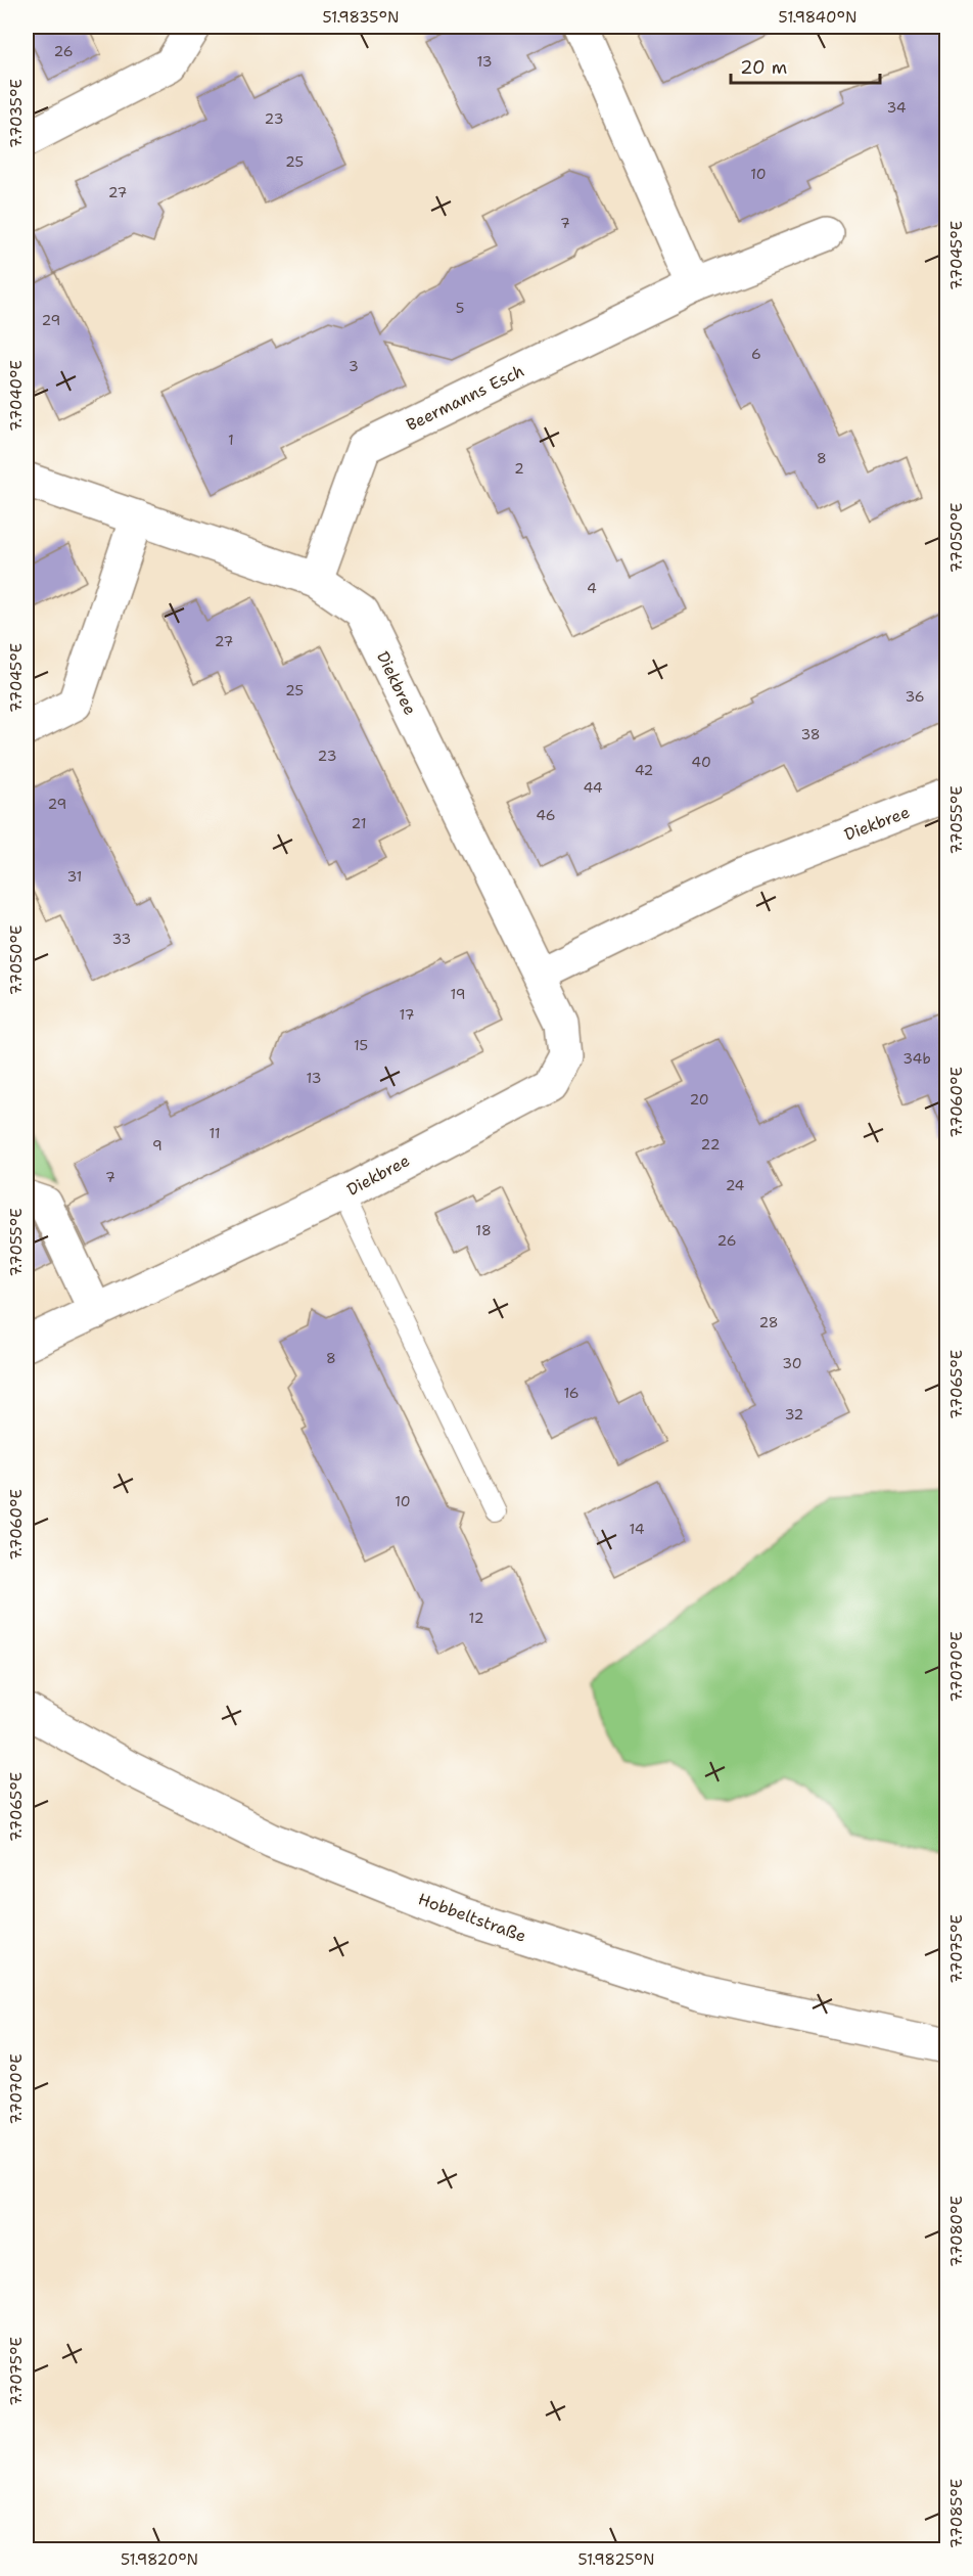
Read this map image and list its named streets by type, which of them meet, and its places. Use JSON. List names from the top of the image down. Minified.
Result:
{"streets":{"street":["Beermanns Esch","Diekbree","Hobbeltstraße"]},"crossings":[["Beermanns Esch","Diekbree"]],"house_numbers":["26","13","34","23","25","10","27","7","5","29","6","3","1","8","2","4","27","25","36","38","23","40","42","44","29","46","21","31","33","19","17","15","34b","13","20","11","22","9","7","24","18","26","28","8","30","16","32","10","14","12"],"scale_bar":"20 m","coordinates":["51.9835°N","51.9840°N","7.7035°E","7.7045°E","7.7040°E","7.7050°E","7.7055°E","7.7060°E","7.7065°E","7.7070°E","7.7075°E","7.7080°E","7.7085°E","51.9820°N","51.9825°N"]}
